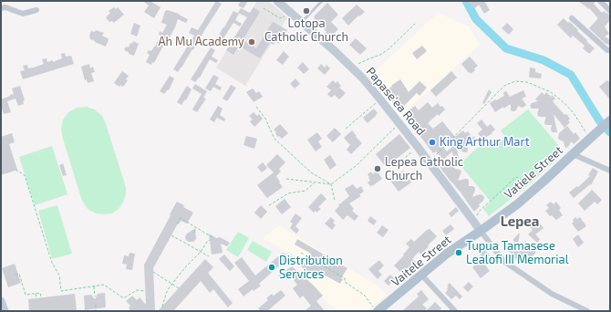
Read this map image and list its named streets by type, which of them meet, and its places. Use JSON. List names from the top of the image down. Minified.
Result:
{"streets":{"main road":["Papase'ea Road","Vatiele Street","Vaitele Street"]},"crossings":[["Papase'ea Road","Vatiele Street"],["Papase'ea Road","Vaitele Street"],["Vatiele Street","Vaitele Street"]],"districts":["Lepea"],"places":["Lotopa Catholic Church","Ah Mu Academy","King Arthur Mart","Lepea Catholic Church","Tupua Tamasese Lealofi III Memorial","Distribution Services"]}
